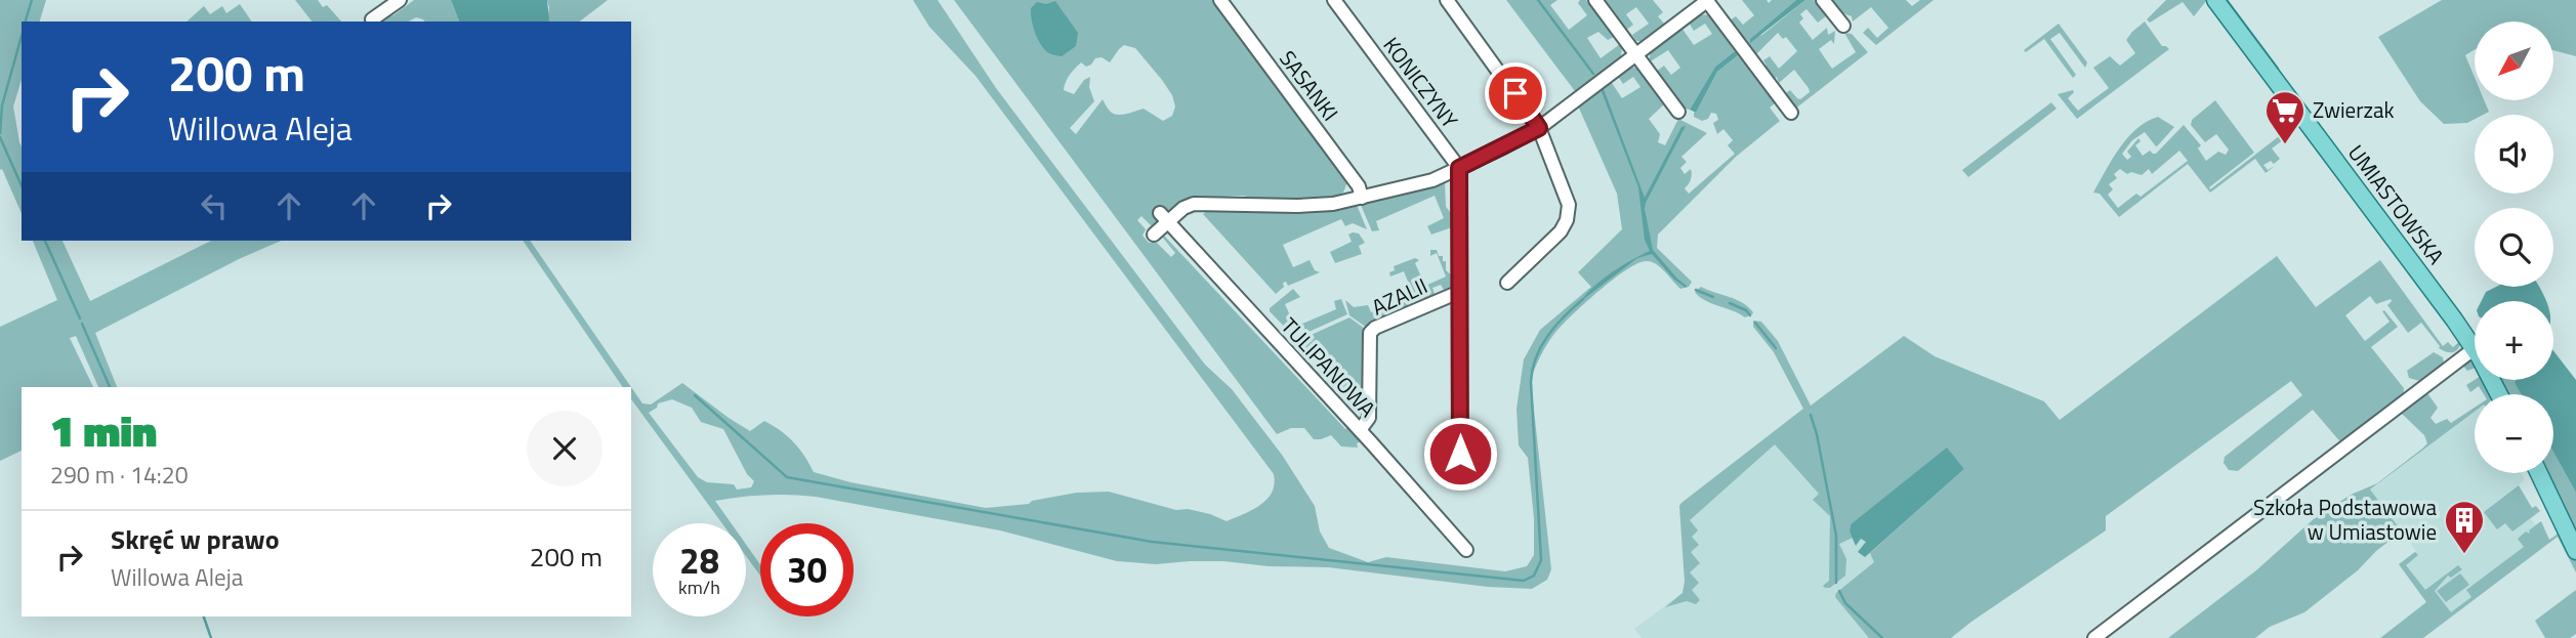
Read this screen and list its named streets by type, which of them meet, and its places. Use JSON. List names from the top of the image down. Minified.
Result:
{"streets":{"main road":["UMIASTOWSKA"],"street":["KONICZYNY","SASANKI","AZALII","TULIPANOWA"]},"crossings":[["AZALII","TULIPANOWA"]],"places":{"supermarket":["Zwierzak"],"building":["Szkoła Podstawowa w Umiastowie"]},"north":"bottom left","page":{"map_buttons":["+","−"],"turn":["200 m","Willowa Aleja"],"heading":["1 min","290 m · 14:20"],"list":[{"name":"Skręć w prawo","note":"Willowa Aleja","value":"200 m"}],"speed":"28 km/h","limit":"30"}}
